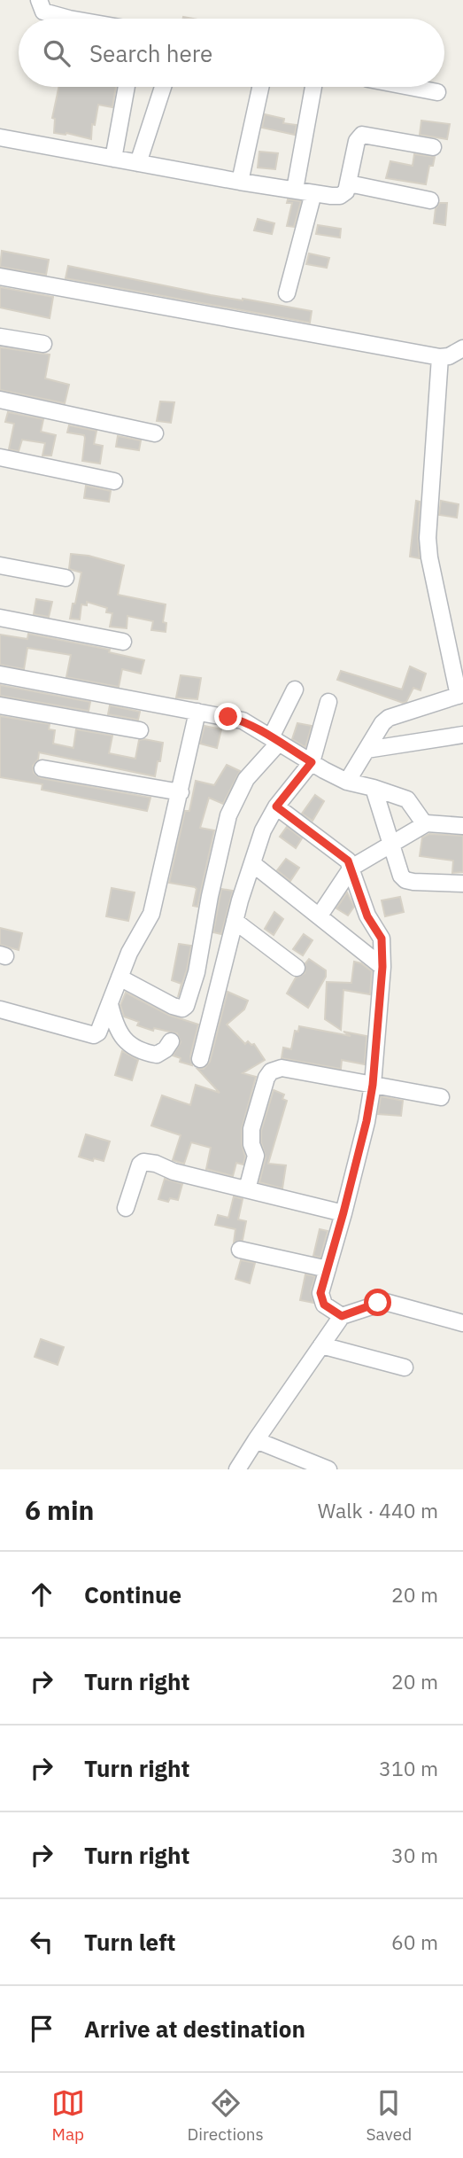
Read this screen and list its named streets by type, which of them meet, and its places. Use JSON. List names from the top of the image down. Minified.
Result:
{"page":{"search":"Search here","heading":["6 min","Walk · 440 m"],"list":[["Continue","20 m"],["Turn right","20 m"],["Turn right","310 m"],["Turn right","30 m"],["Turn left","60 m"],"Arrive at destination"],"nav":["Map","Directions","Saved"]}}
